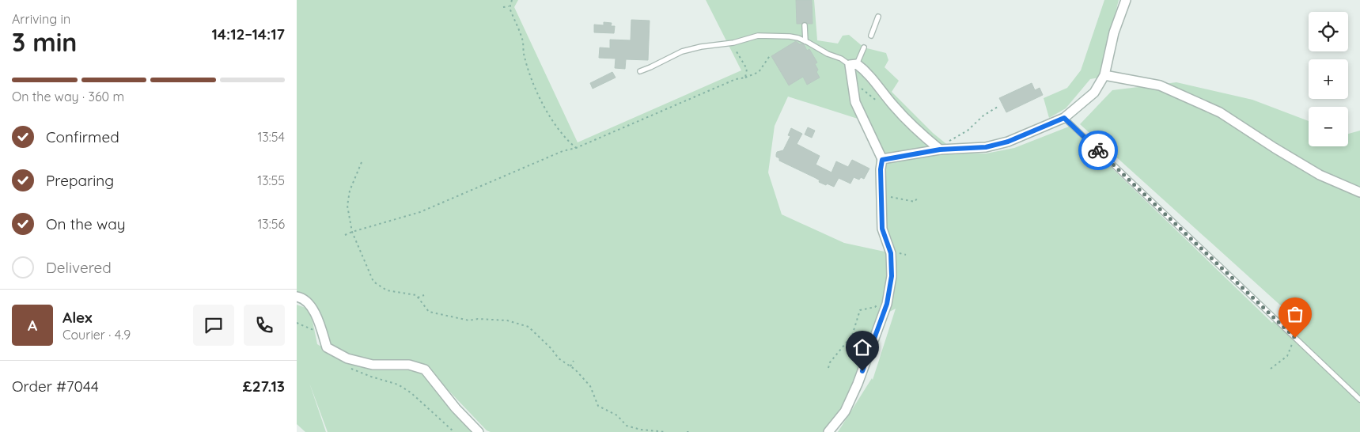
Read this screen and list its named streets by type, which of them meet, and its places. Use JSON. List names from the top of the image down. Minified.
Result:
{"page":{"heading":["3 min","Arriving in","14:12–14:17"],"panel":["Alex","Courier · 4.9","Order #7044","£27.13"],"map_buttons":["+","−"],"bar":"On the way · 360 m","list":[["Confirmed","13:54"],["Preparing","13:55"],["On the way","13:56"],"Delivered"],"round":"A"}}
